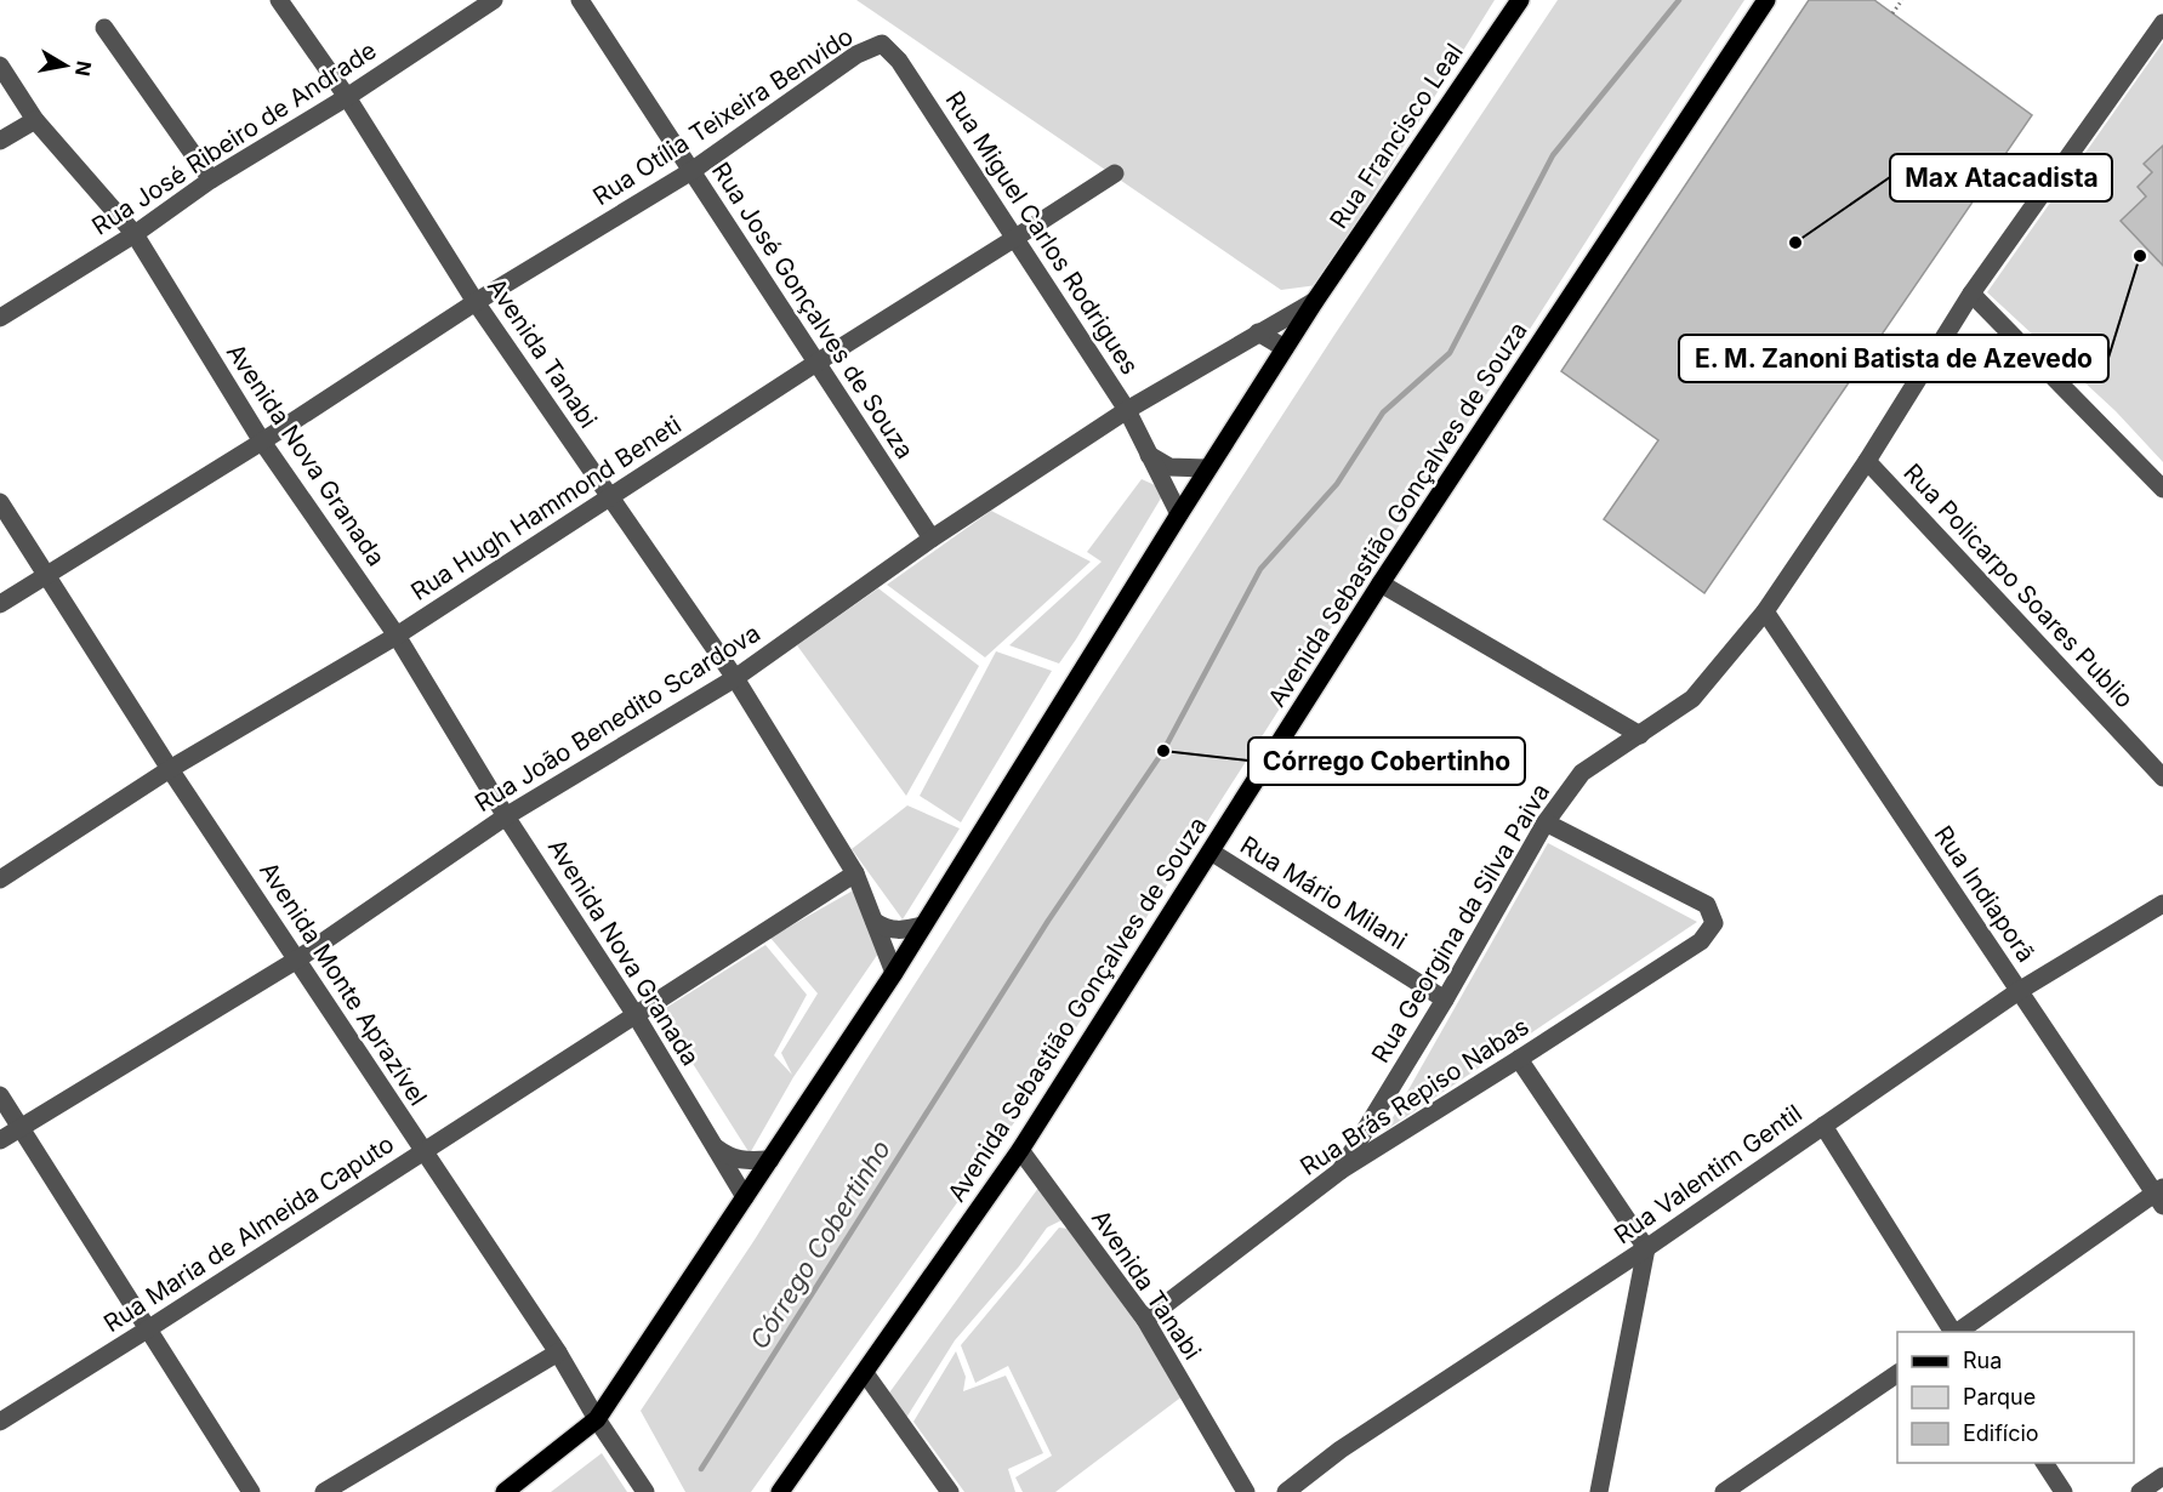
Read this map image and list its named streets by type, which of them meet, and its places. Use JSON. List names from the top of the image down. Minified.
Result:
{"streets":{"main road":["Rua Francisco Leal","Avenida Sebastião Gonçalves de Souza"],"street":["Rua Otília Teixeira Benvido","Rua José Ribeiro de Andrade","Rua Miguel Carlos Rodrigues","Rua José Gonçalves de Souza","Avenida Tanabi","Avenida Nova Granada","Rua Hugh Hammond Beneti","Rua Policarpo Soares Publio","Rua João Benedito Scardova","Rua Mário Milani","Rua Indiaporã","Rua Georgina da Silva Paiva","Avenida Monte Aprazível","Rua Brás Repiso Nabas","Rua Valentim Gentil","Rua Maria de Almeida Caputo"]},"crossings":[["Rua Otília Teixeira Benvido","Rua Miguel Carlos Rodrigues"],["Rua Otília Teixeira Benvido","Rua José Gonçalves de Souza"],["Rua Otília Teixeira Benvido","Avenida Tanabi"],["Rua Otília Teixeira Benvido","Avenida Nova Granada"],["Rua Otília Teixeira Benvido","Avenida Monte Aprazível"],["Rua Francisco Leal","Rua João Benedito Scardova"],["Rua José Ribeiro de Andrade","Avenida Tanabi"],["Rua José Ribeiro de Andrade","Avenida Nova Granada"],["Rua Miguel Carlos Rodrigues","Rua Hugh Hammond Beneti"],["Rua Miguel Carlos Rodrigues","Rua João Benedito Scardova"],["Rua José Gonçalves de Souza","Rua Hugh Hammond Beneti"],["Rua José Gonçalves de Souza","Rua João Benedito Scardova"],["Avenida Tanabi","Rua Hugh Hammond Beneti"],["Avenida Tanabi","Avenida Sebastião Gonçalves de Souza"],["Avenida Tanabi","Rua João Benedito Scardova"],["Avenida Tanabi","Rua Brás Repiso Nabas"],["Avenida Tanabi","Rua Maria de Almeida Caputo"],["Avenida Nova Granada","Rua Hugh Hammond Beneti"],["Avenida Nova Granada","Rua João Benedito Scardova"],["Avenida Nova Granada","Rua Maria de Almeida Caputo"],["Rua Hugh Hammond Beneti","Avenida Monte Aprazível"],["Avenida Sebastião Gonçalves de Souza","Rua Mário Milani"],["Rua Policarpo Soares Publio","Rua Georgina da Silva Paiva"],["Rua João Benedito Scardova","Avenida Monte Aprazível"],["Rua Mário Milani","Rua Georgina da Silva Paiva"],["Rua Indiaporã","Rua Georgina da Silva Paiva"],["Rua Indiaporã","Rua Valentim Gentil"],["Rua Georgina da Silva Paiva","Rua Brás Repiso Nabas"],["Avenida Monte Aprazível","Rua Maria de Almeida Caputo"]],"water":["Córrego Cobertinho"],"places":["Max Atacadista","E. M. Zanoni Batista de Azevedo","Córrego Cobertinho"],"legend":["Rua","Parque","Edifício"],"north":"right"}
